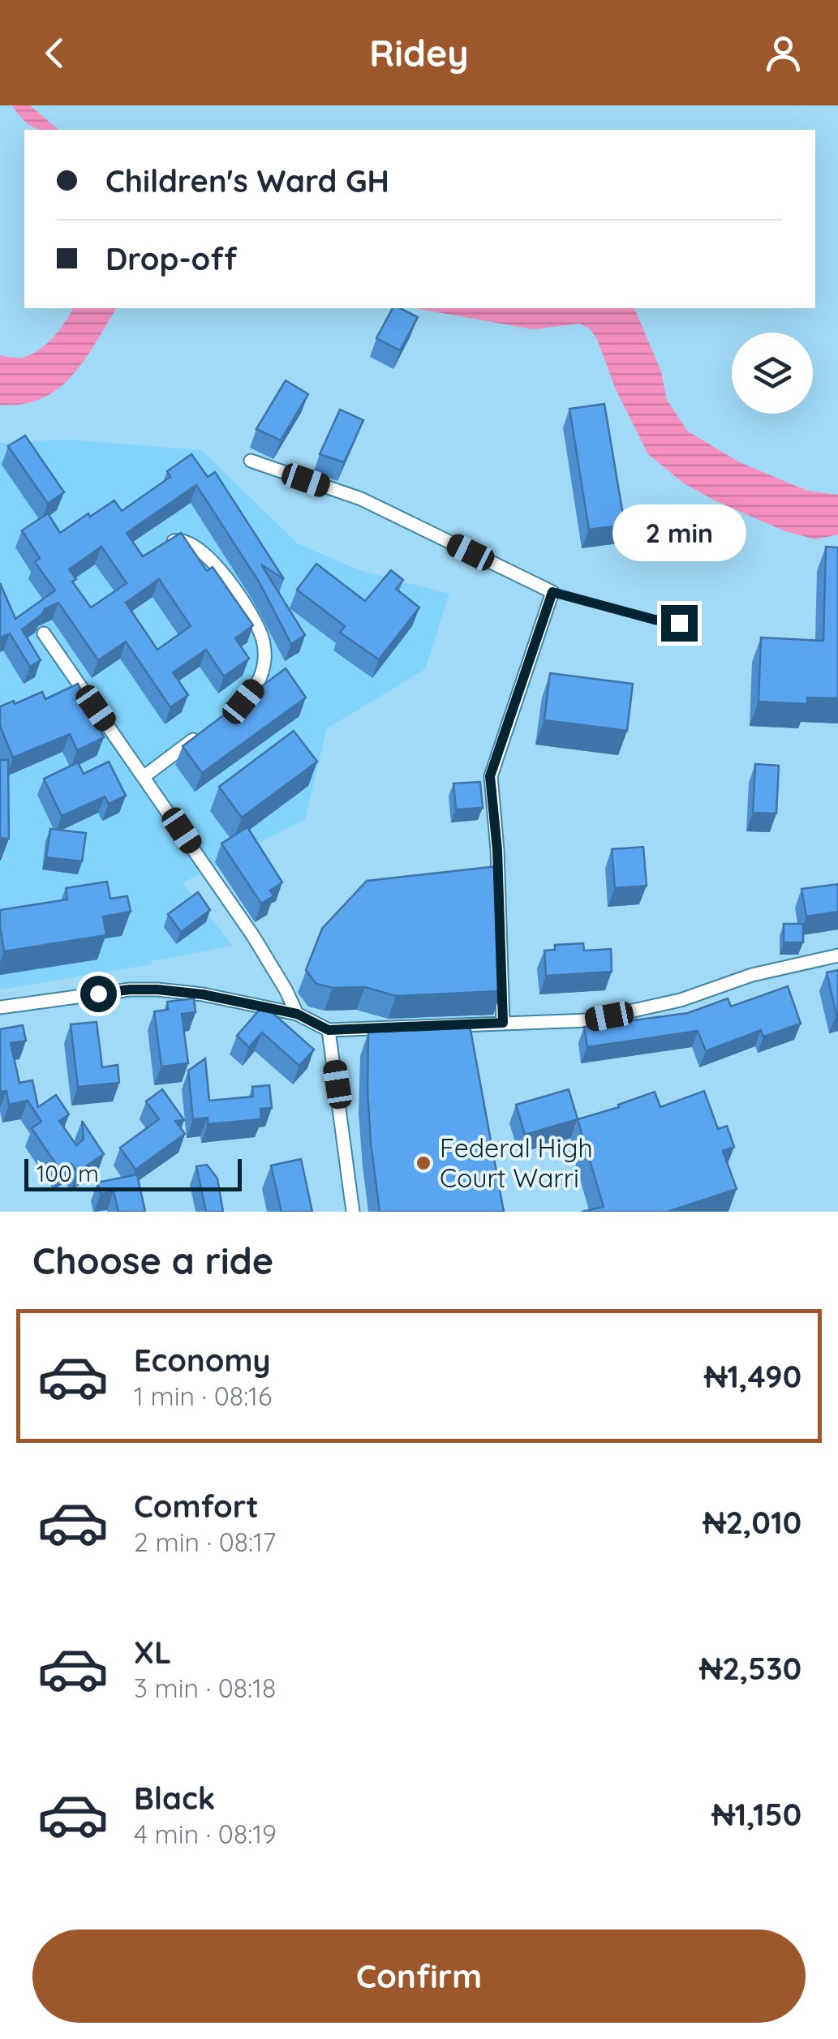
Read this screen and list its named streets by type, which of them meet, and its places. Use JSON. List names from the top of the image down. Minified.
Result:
{"places":["Federal High Court Warri"],"scale_bar":"100 m","page":{"header":"Ridey","banner":["Children's Ward GH","Drop-off"],"bubble":"2 min","scale":"100 m","heading":"Choose a ride","list":[{"name":"Economy","note":"1 min · 08:16","value":"₦1,490"},{"name":"Comfort","note":"2 min · 08:17","value":"₦2,010"},{"name":"XL","note":"3 min · 08:18","value":"₦2,530"},{"name":"Black","note":"4 min · 08:19","value":"₦1,150"}],"buttons":"Confirm"}}
